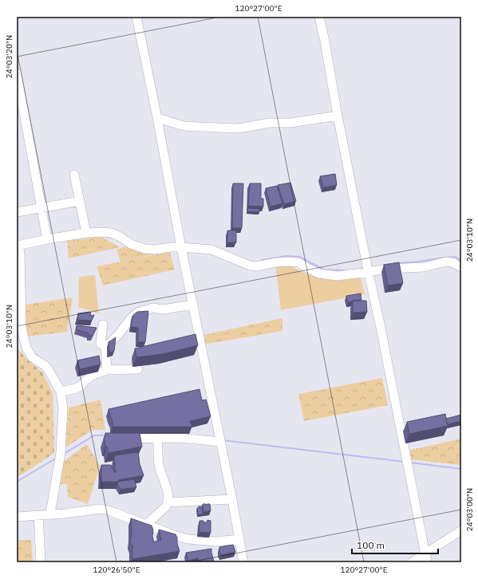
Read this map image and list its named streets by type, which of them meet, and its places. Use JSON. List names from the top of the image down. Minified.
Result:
{"scale_bar":"100 m","coordinates":["120°27'00\"E","24°03'20\"N","24°03'10\"N","24°03'00\"N","120°26'50\"E"]}
